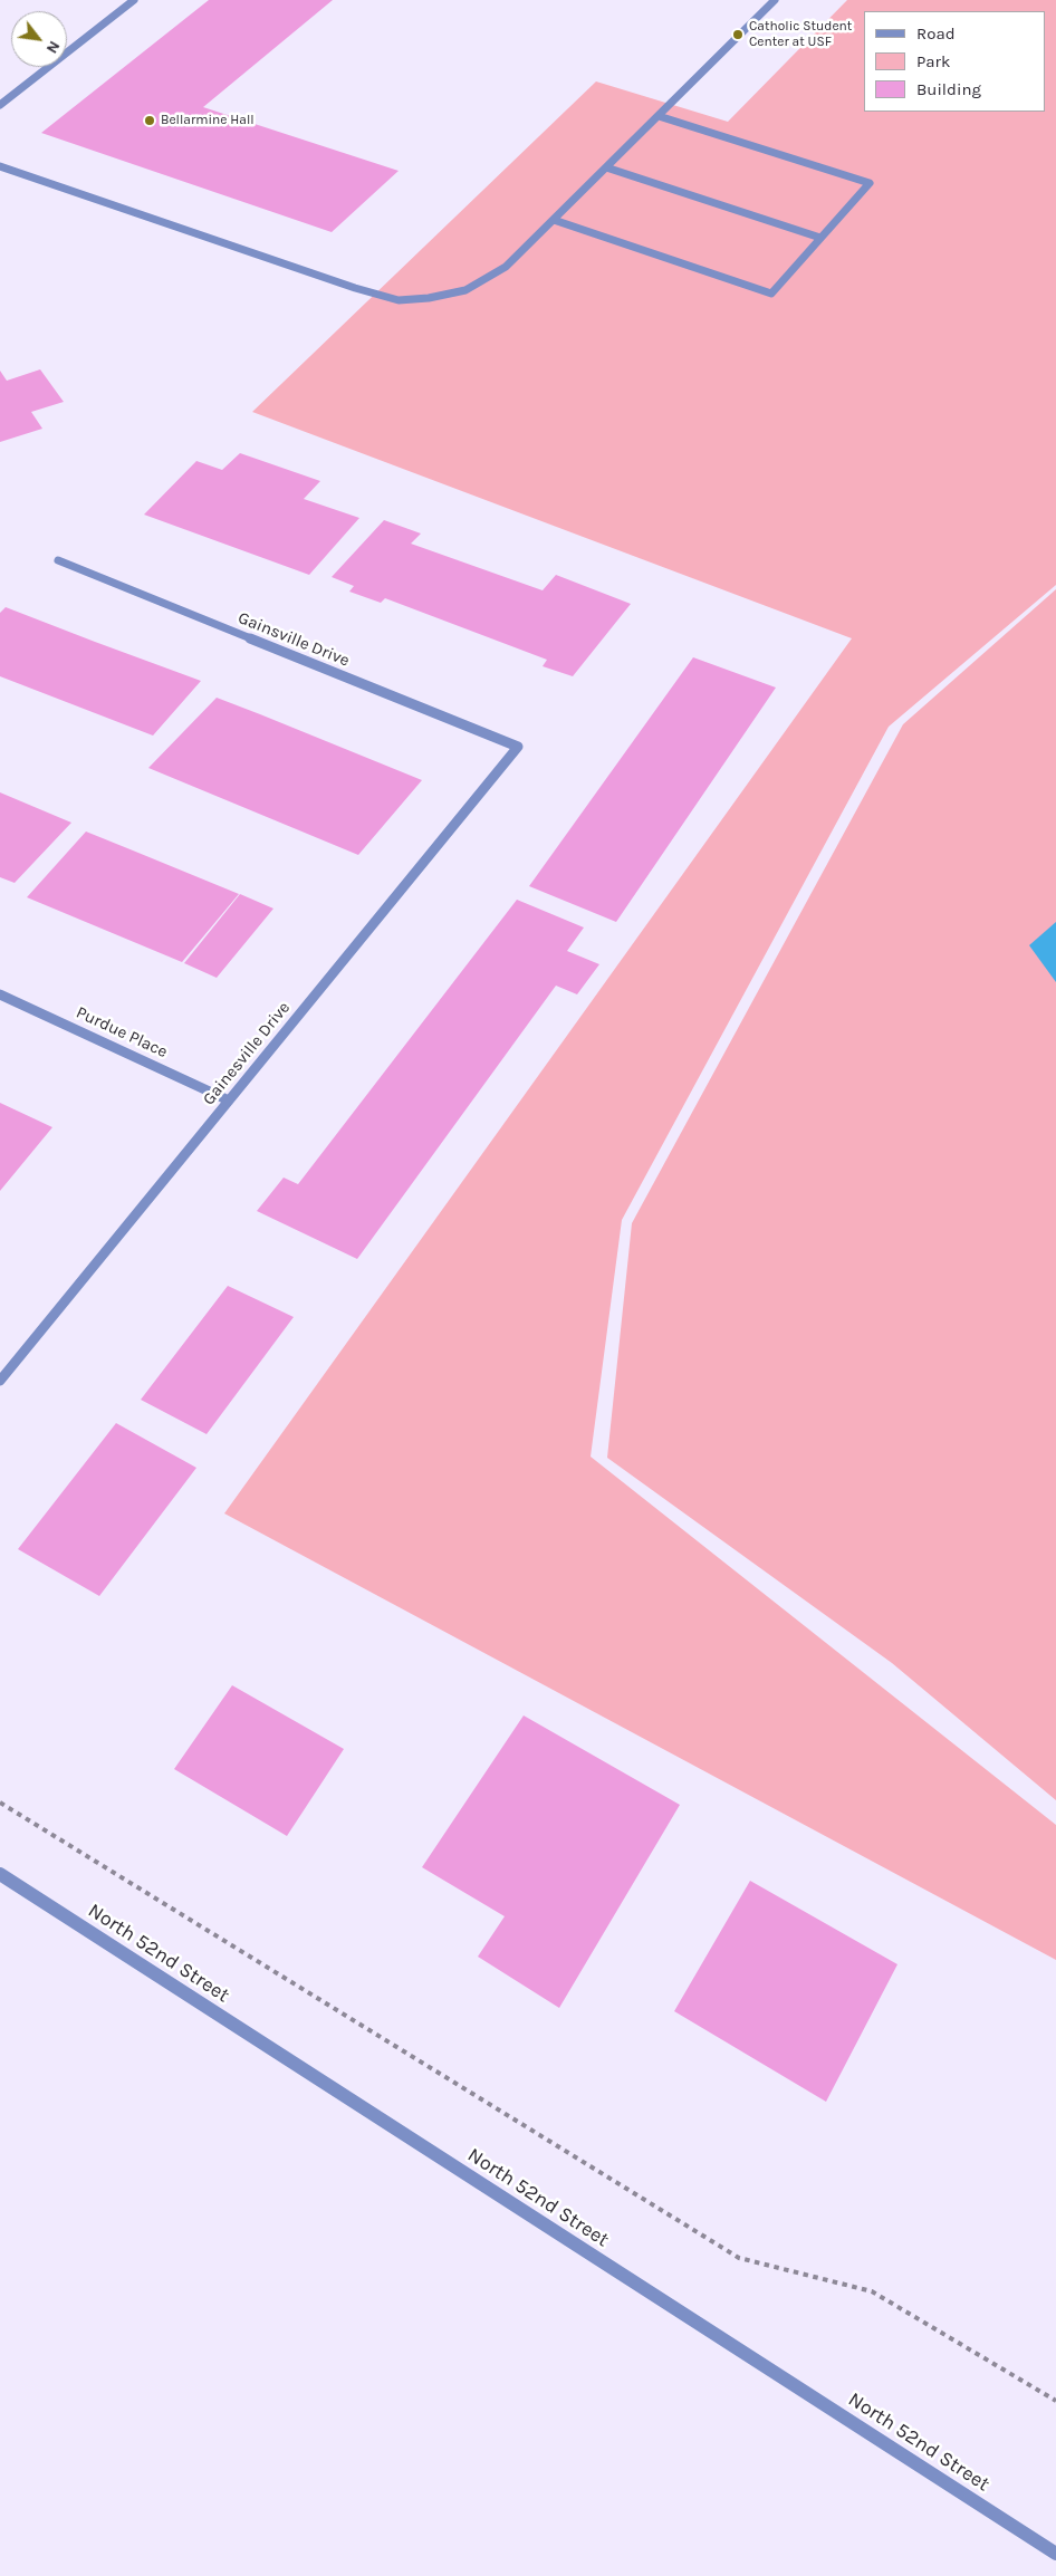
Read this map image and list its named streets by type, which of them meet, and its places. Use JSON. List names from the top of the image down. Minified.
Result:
{"streets":{"street":["Gainsville Drive","Purdue Place","Gainesville Drive","North 52nd Street"]},"crossings":[["Gainsville Drive","Gainesville Drive"],["Purdue Place","Gainesville Drive"]],"places":["Catholic Student Center at USF","Bellarmine Hall"],"legend":["Road","Park","Building"],"north":"bottom right"}
